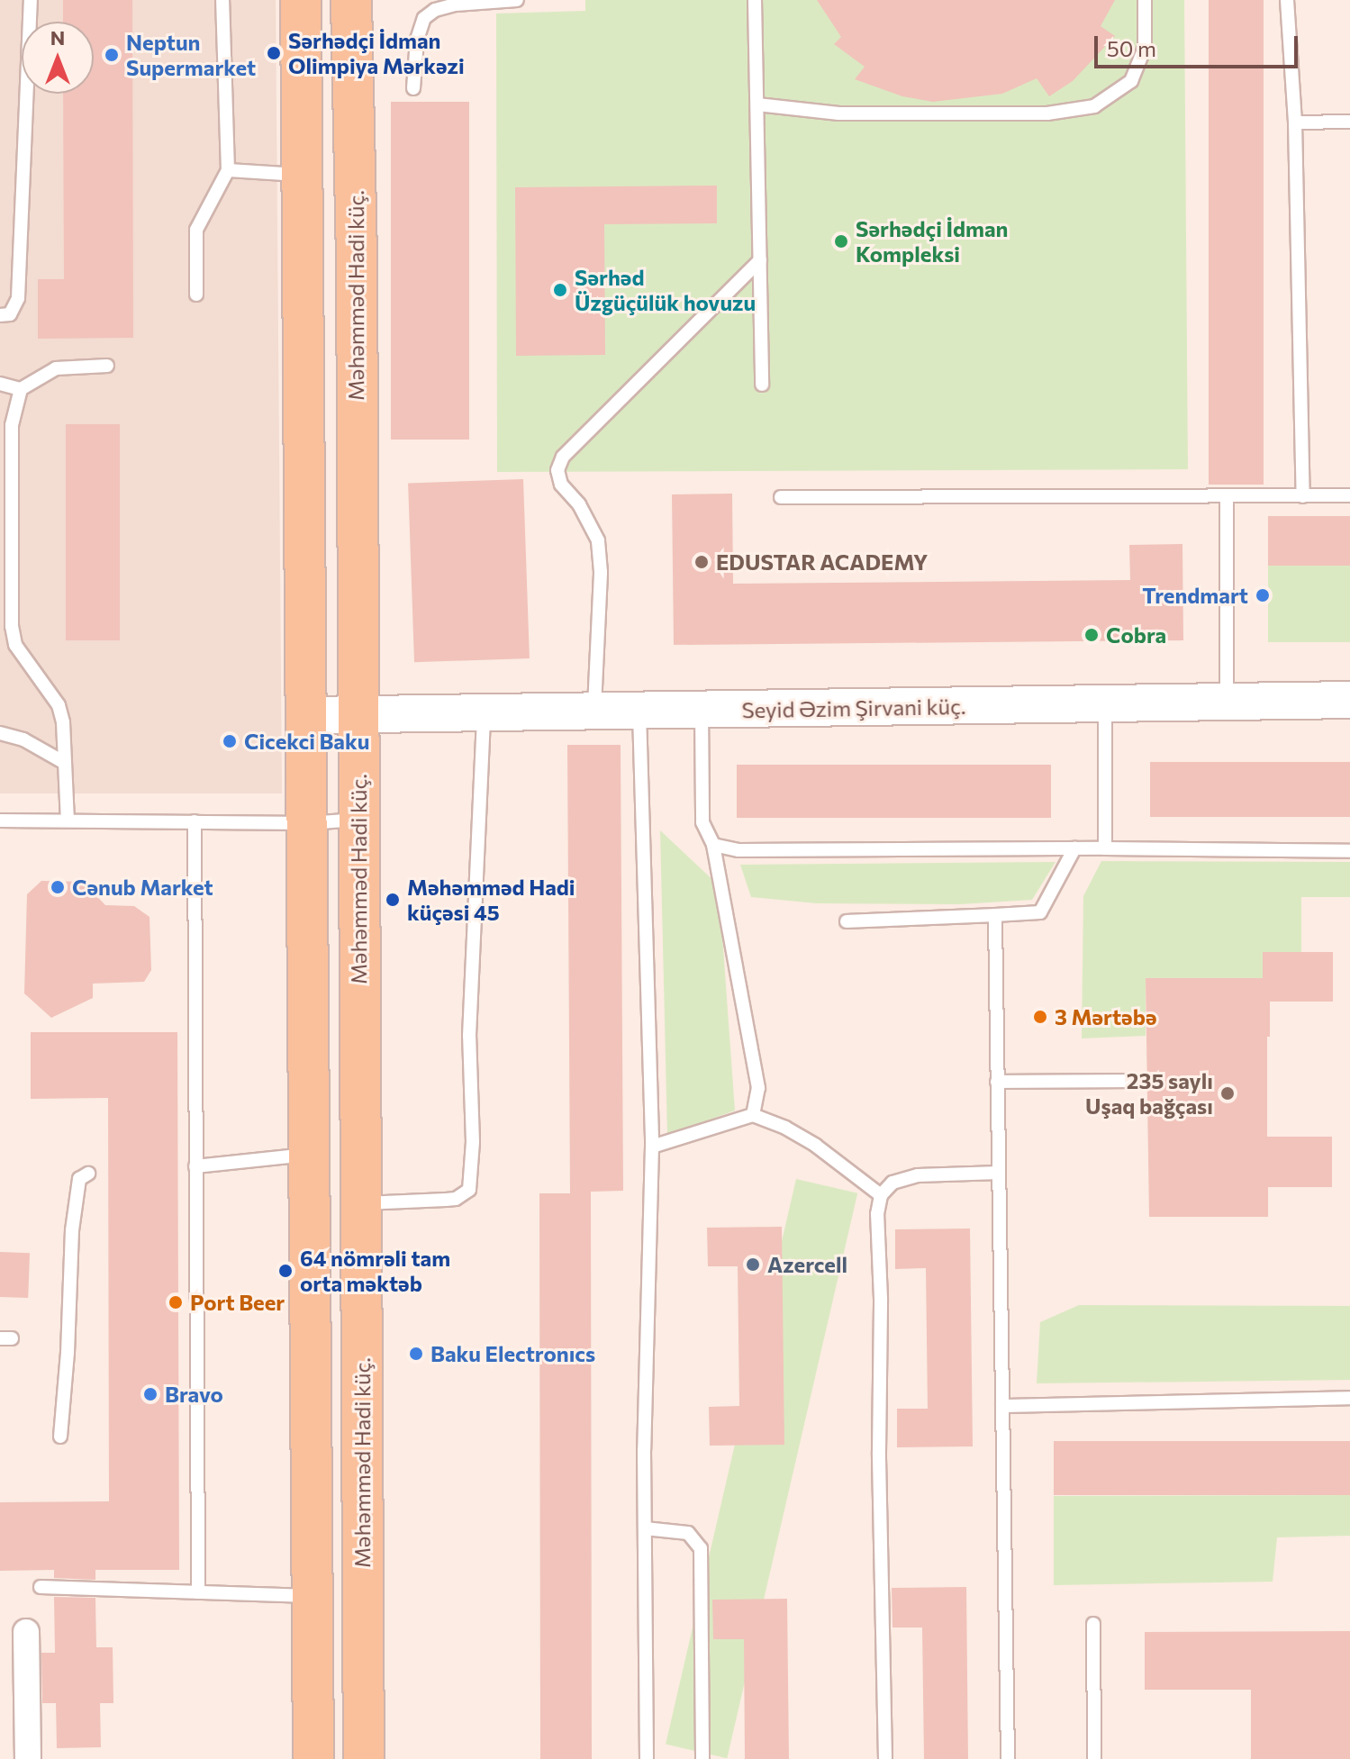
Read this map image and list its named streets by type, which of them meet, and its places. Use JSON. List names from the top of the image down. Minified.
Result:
{"streets":{"main road":["Məhəmməd Hadi küç.","Seyid Əzim Şirvani küç."]},"crossings":[["Məhəmməd Hadi küç.","Seyid Əzim Şirvani küç."]],"places":["Sərhədçi İdman Olimpiya Mərkəzi","Neptun Supermarket","Sərhədçi İdman Kompleksi","Sərhəd Üzgüçülük hovuzu","EDUSTAR ACADEMY","Trendmart","Cobra","Cicekci Baku","Cənub Market","Məhəmməd Hadi küçəsi 45","3 Mərtəbə","235 saylı Uşaq bağçası","Azercell","64 nömrəli tam orta məktəb","Port Beer","Baku Electronıcs","Bravo"],"scale_bar":"50 m","north":"top"}
